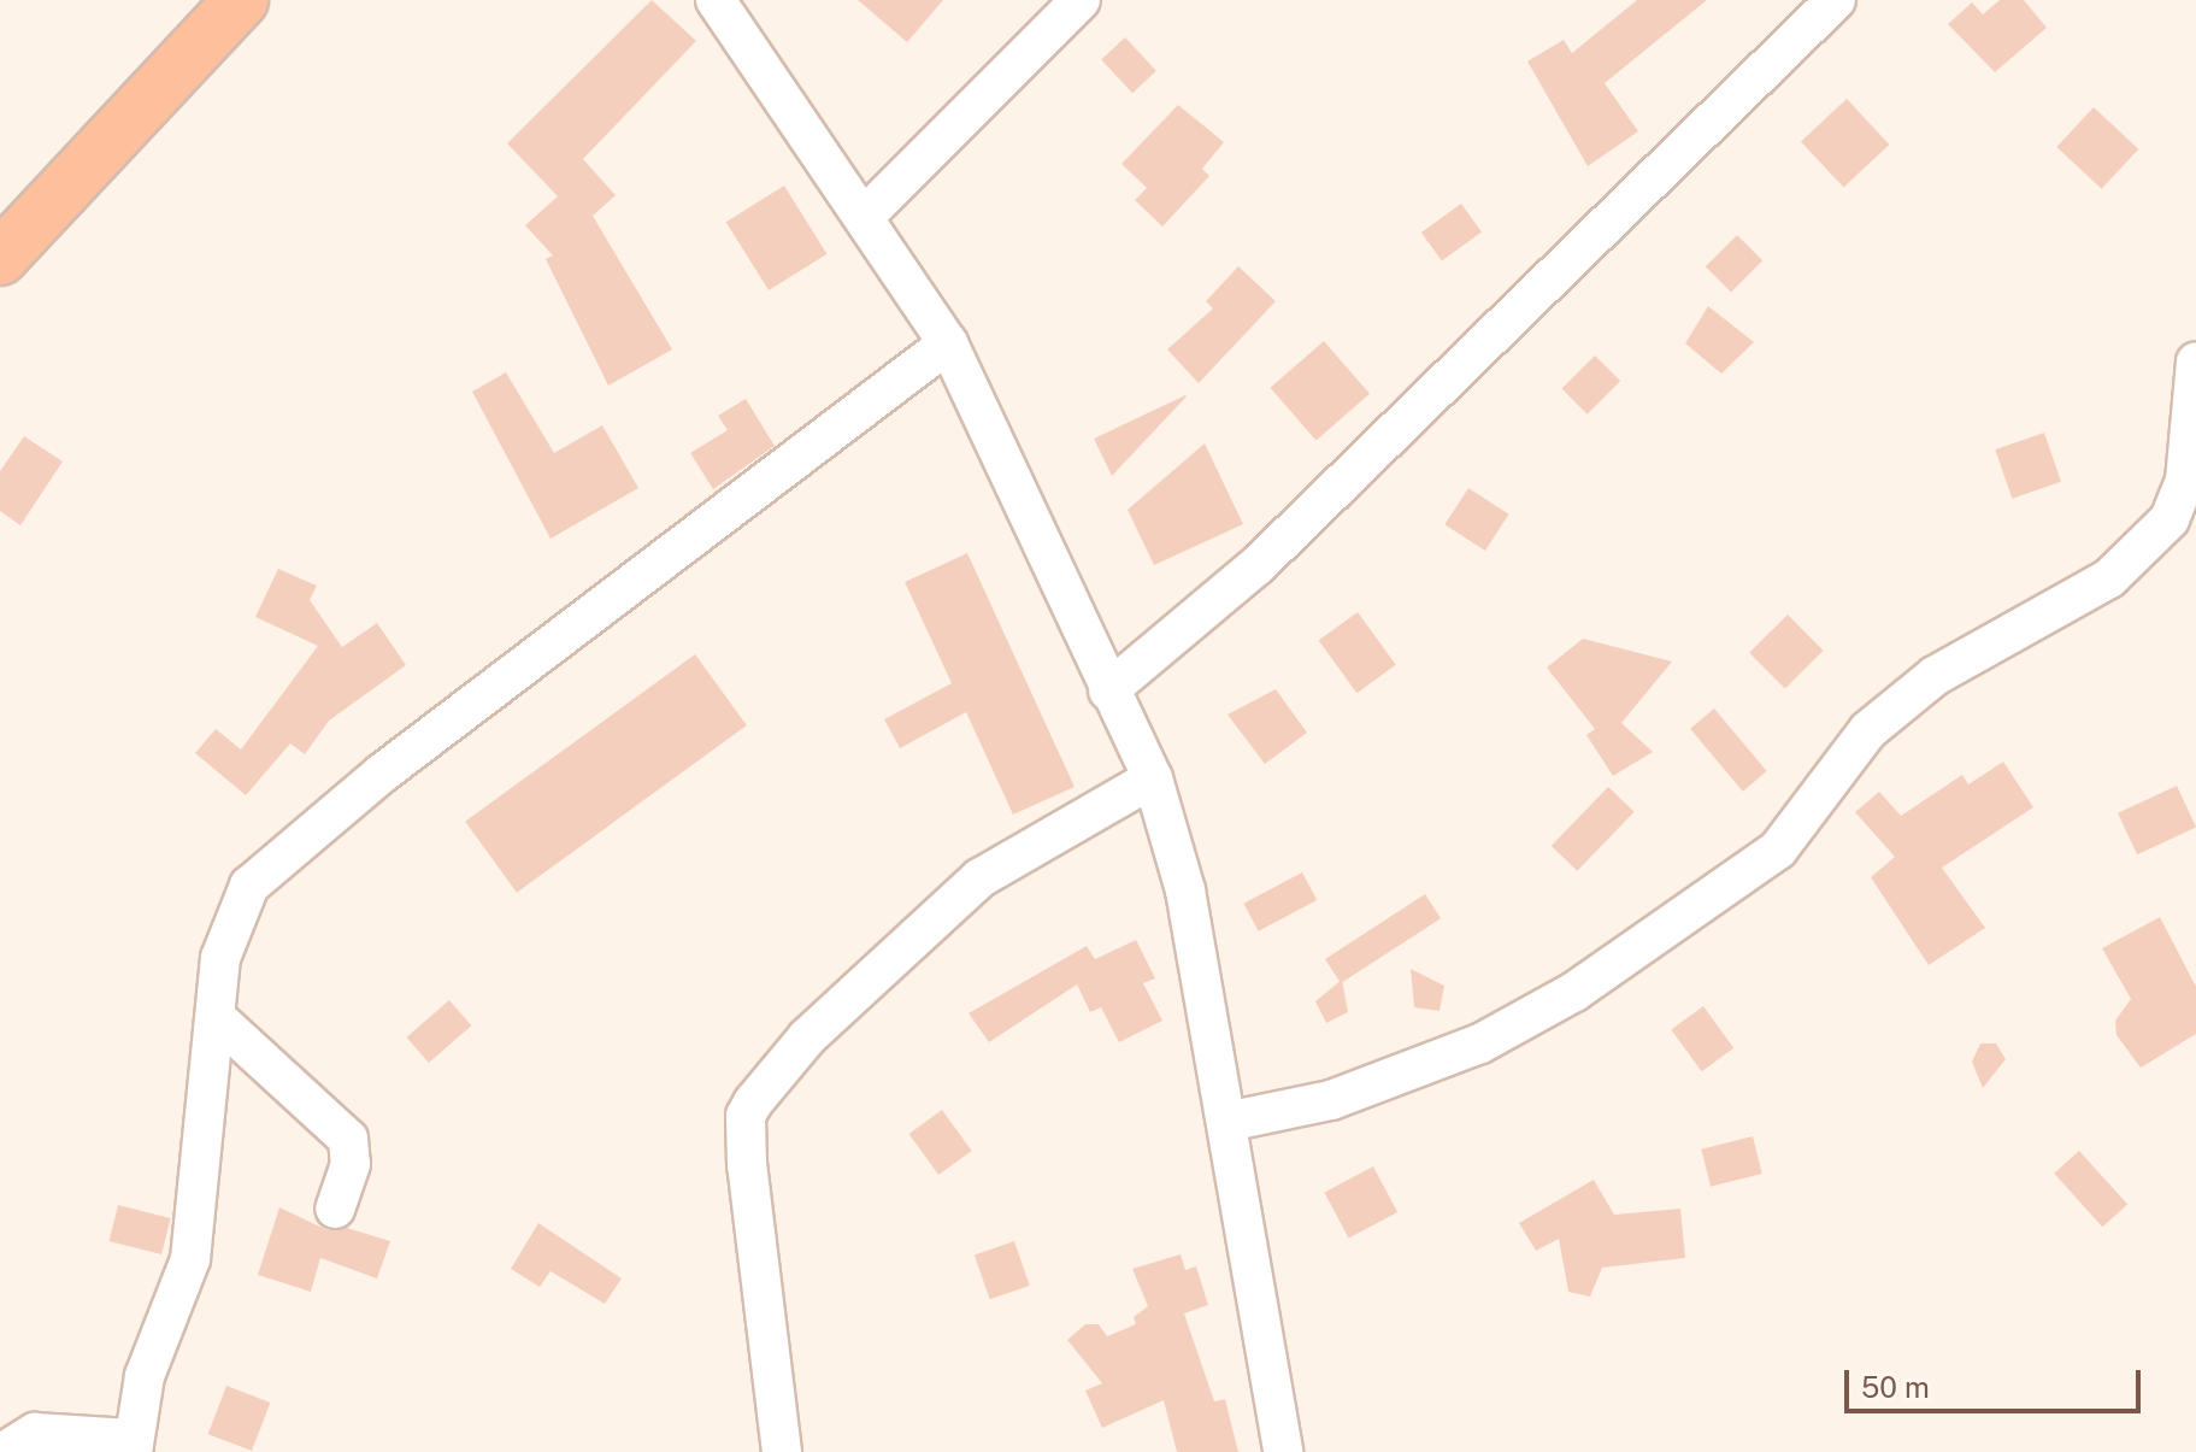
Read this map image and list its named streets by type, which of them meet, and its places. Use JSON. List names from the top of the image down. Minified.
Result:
{"scale_bar":"50 m"}
